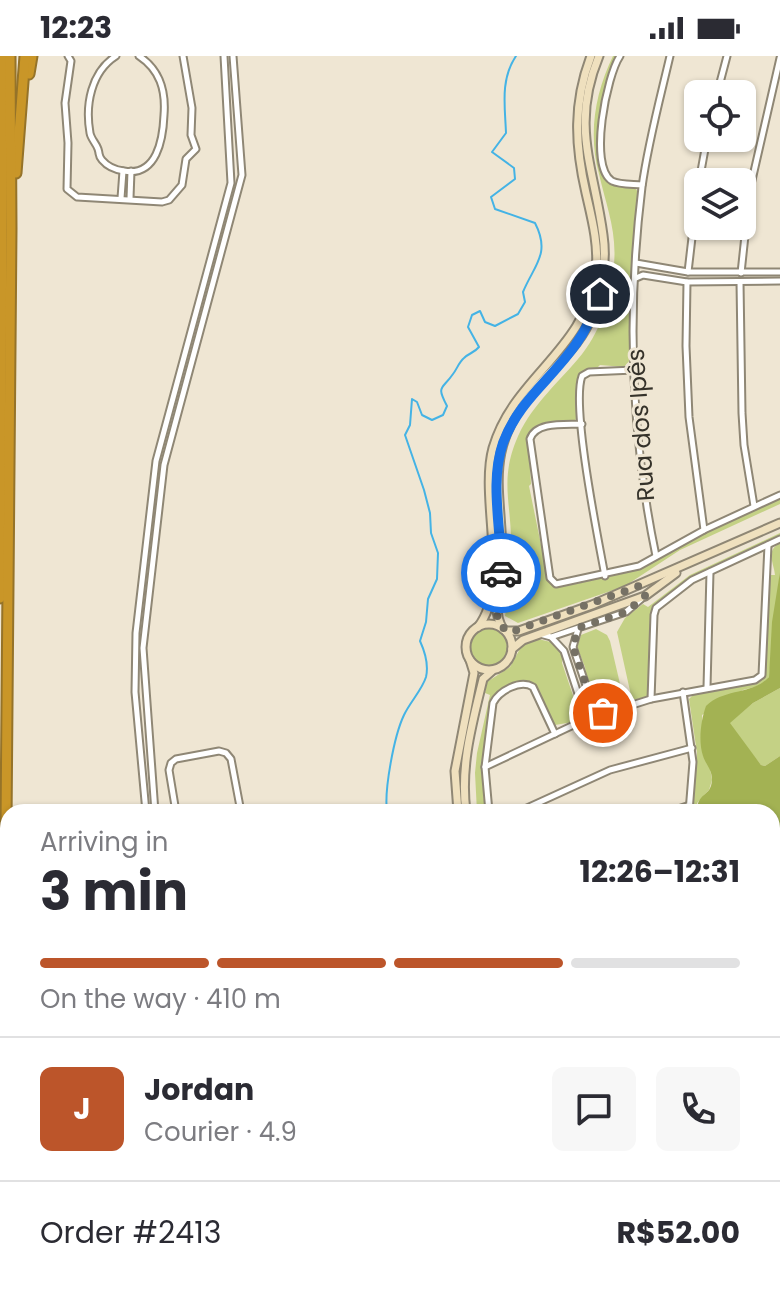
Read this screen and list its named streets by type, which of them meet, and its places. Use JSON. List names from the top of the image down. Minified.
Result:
{"streets":{"street":["Rua dos Ipês"]},"page":{"status":"12:23","heading":["3 min","Arriving in","12:26–12:31"],"panel":["Jordan","Courier · 4.9","Order #2413","R$52.00"],"bar":"On the way · 410 m","round":"J"}}
